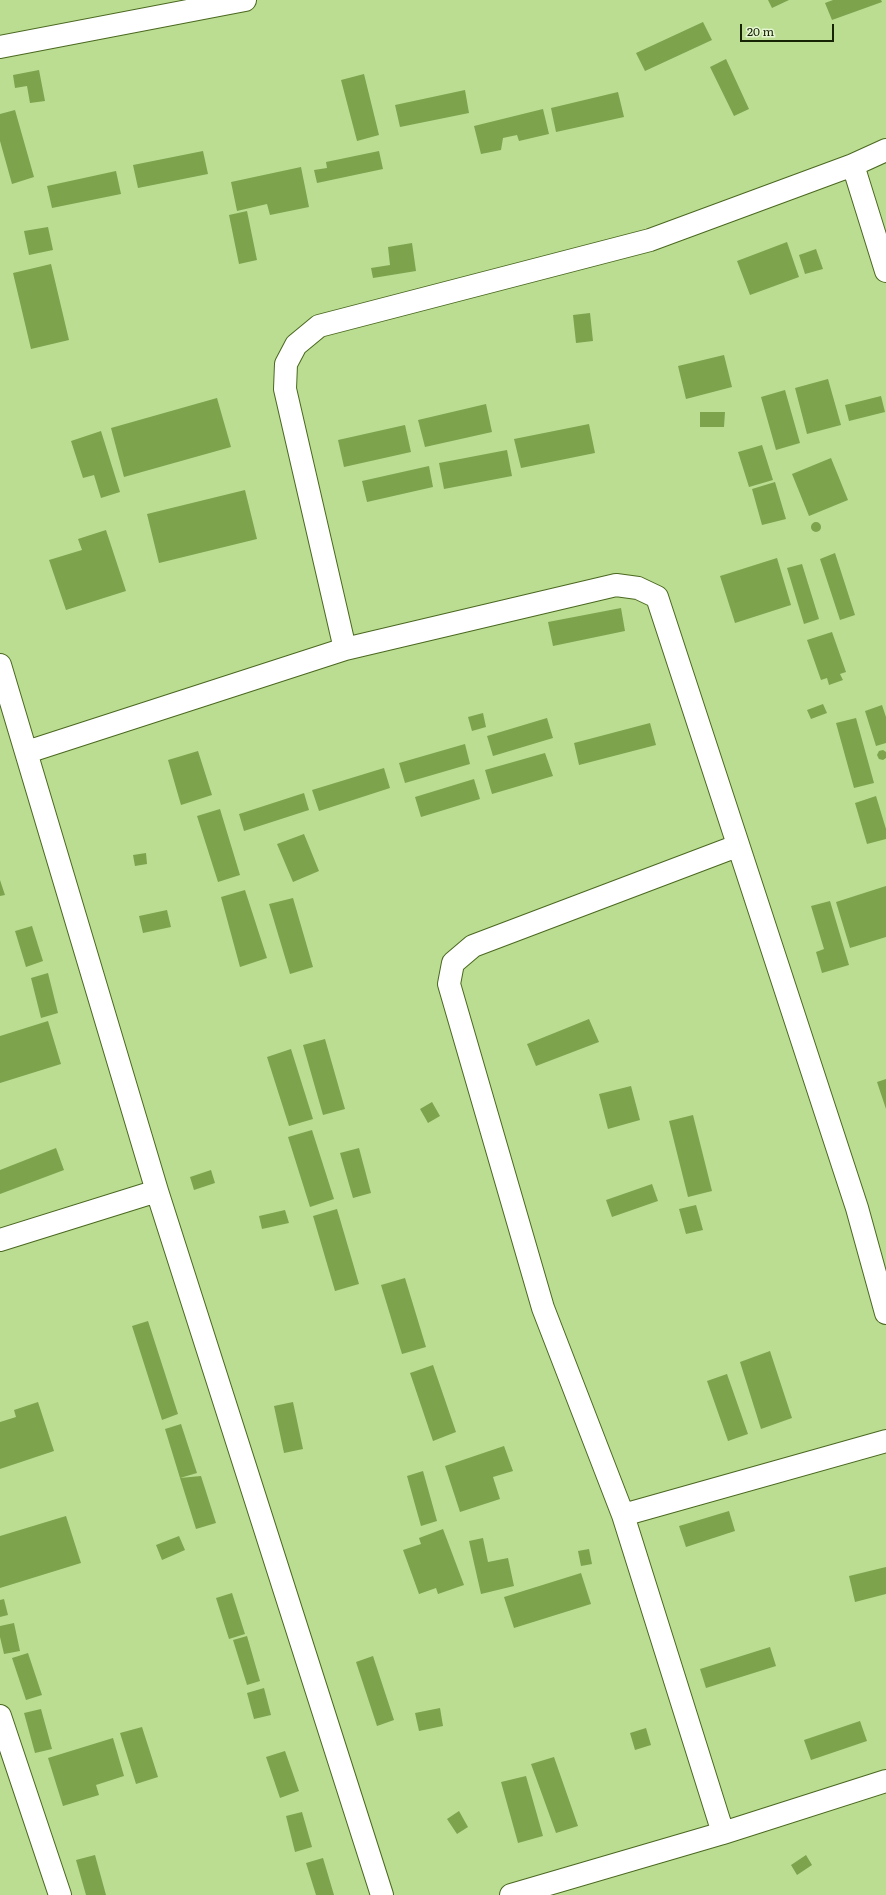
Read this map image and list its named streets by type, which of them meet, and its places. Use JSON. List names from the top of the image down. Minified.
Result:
{"scale_bar":"20 m"}
